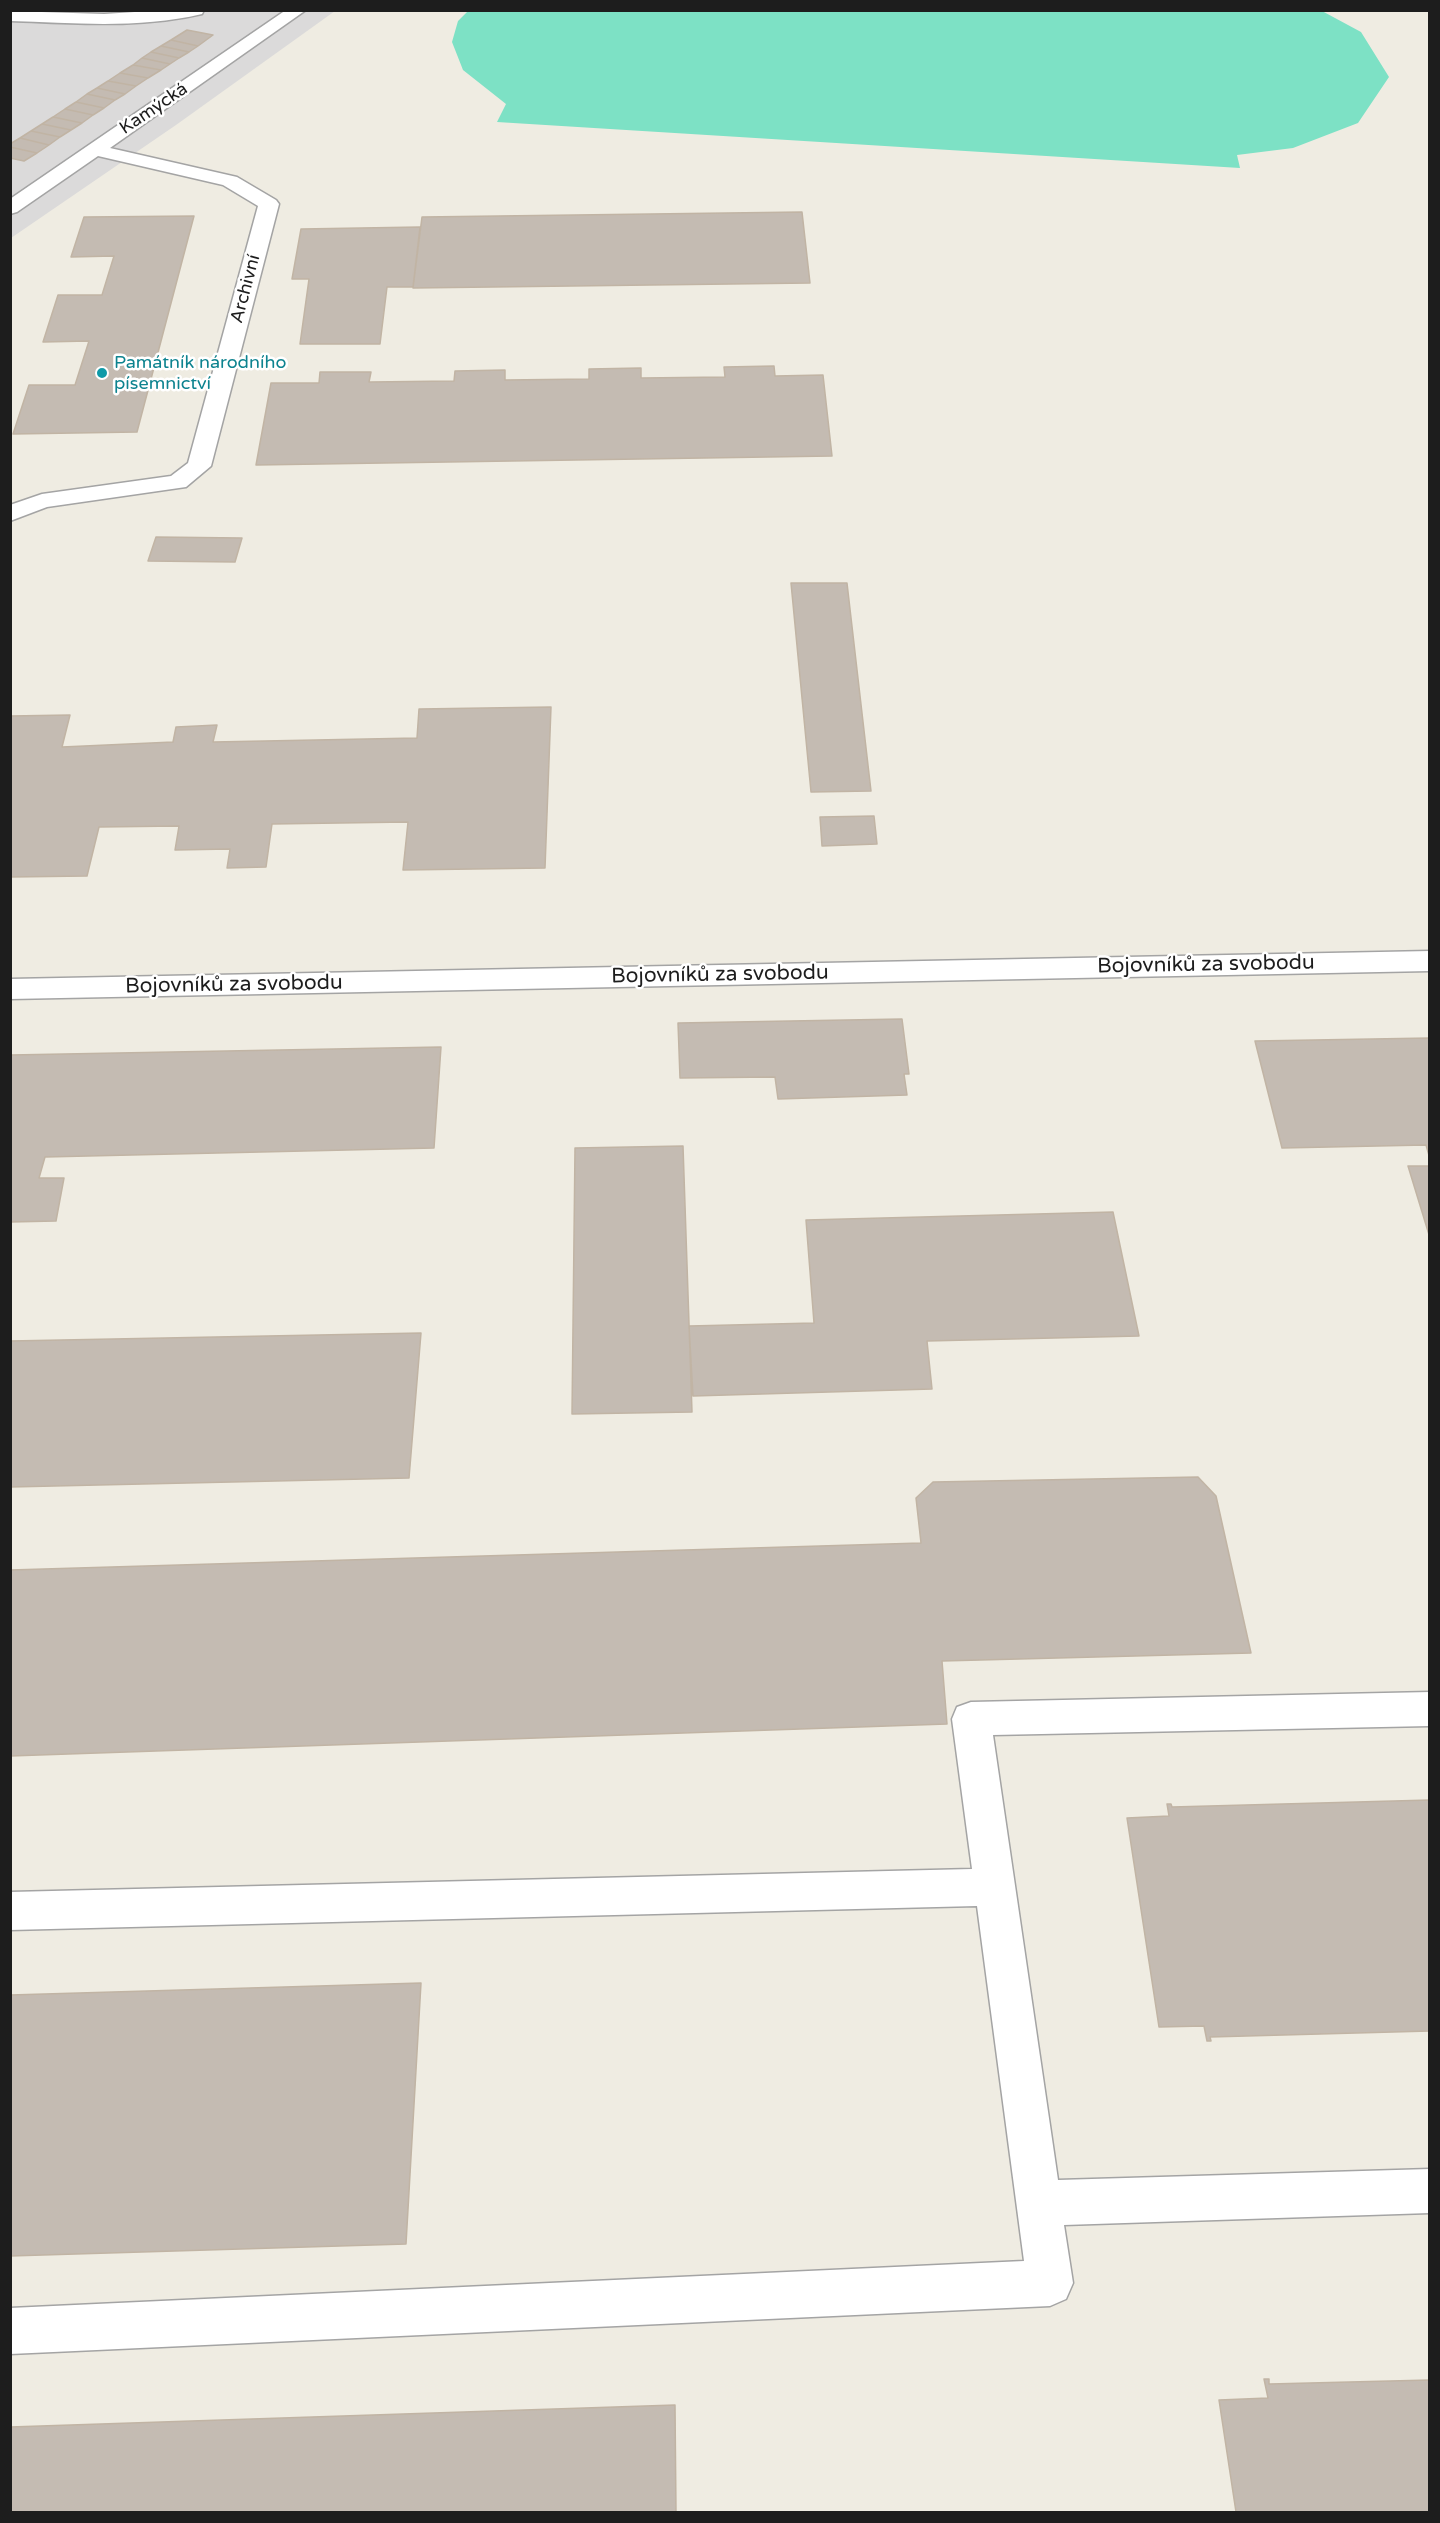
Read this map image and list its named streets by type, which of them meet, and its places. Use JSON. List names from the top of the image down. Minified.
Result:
{"streets":{"street":["Kamýcká","Archivní","Bojovníků za svobodu"]},"crossings":[["Kamýcká","Archivní"]],"places":["Památník národního písemnictví"]}
